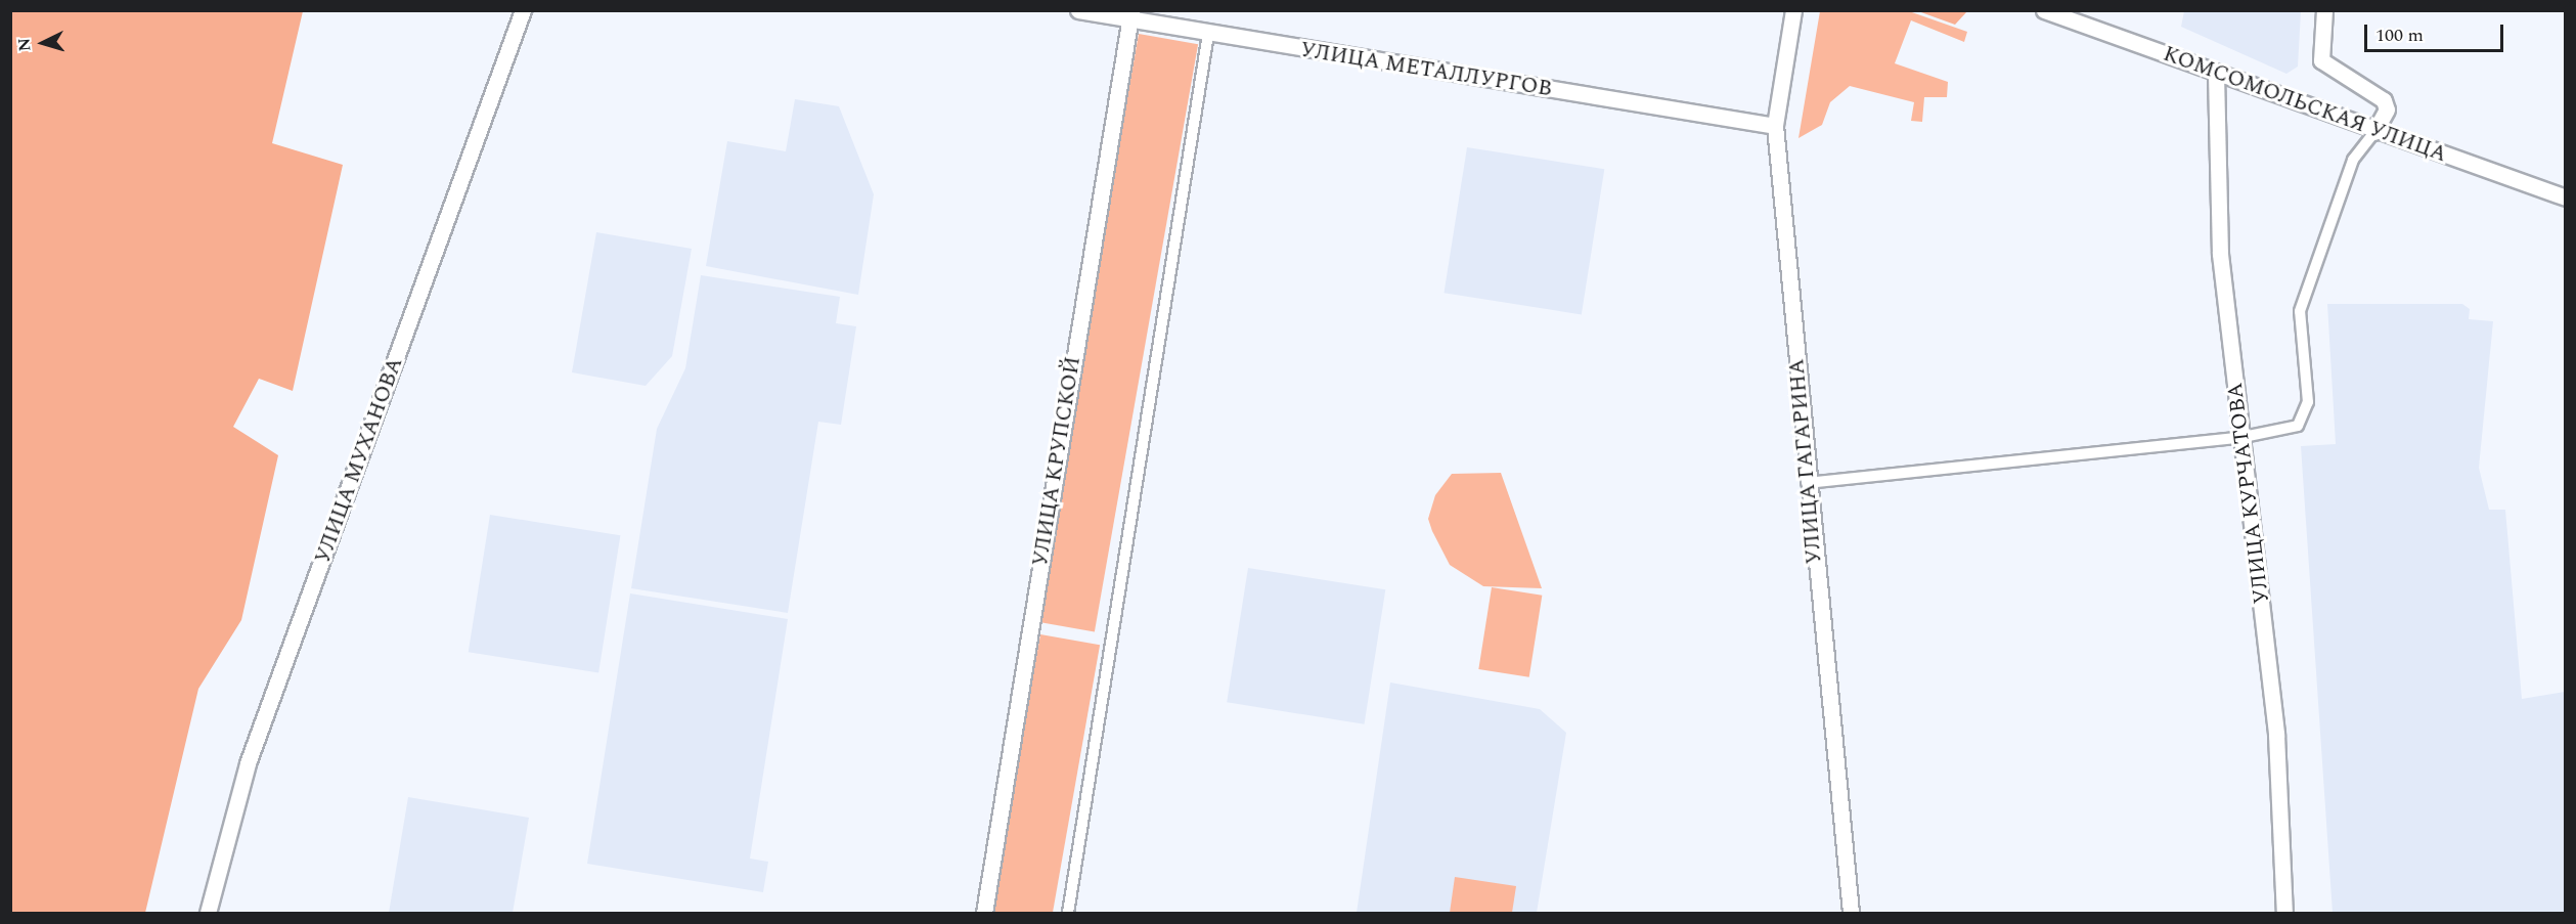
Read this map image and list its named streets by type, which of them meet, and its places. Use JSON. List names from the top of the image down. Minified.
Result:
{"streets":{"street":["УЛИЦА МЕТАЛЛУРГОВ","КОМСОМОЛЬСКАЯ УЛИЦА","УЛИЦА МУХАНОВА","УЛИЦА КРУПСКОЙ","УЛИЦА ГАГАРИНА","УЛИЦА КУРЧАТОВА"]},"crossings":[["УЛИЦА МЕТАЛЛУРГОВ","УЛИЦА КРУПСКОЙ"],["УЛИЦА МЕТАЛЛУРГОВ","УЛИЦА ГАГАРИНА"],["КОМСОМОЛЬСКАЯ УЛИЦА","УЛИЦА КУРЧАТОВА"]],"scale_bar":"100 m","north":"left"}
